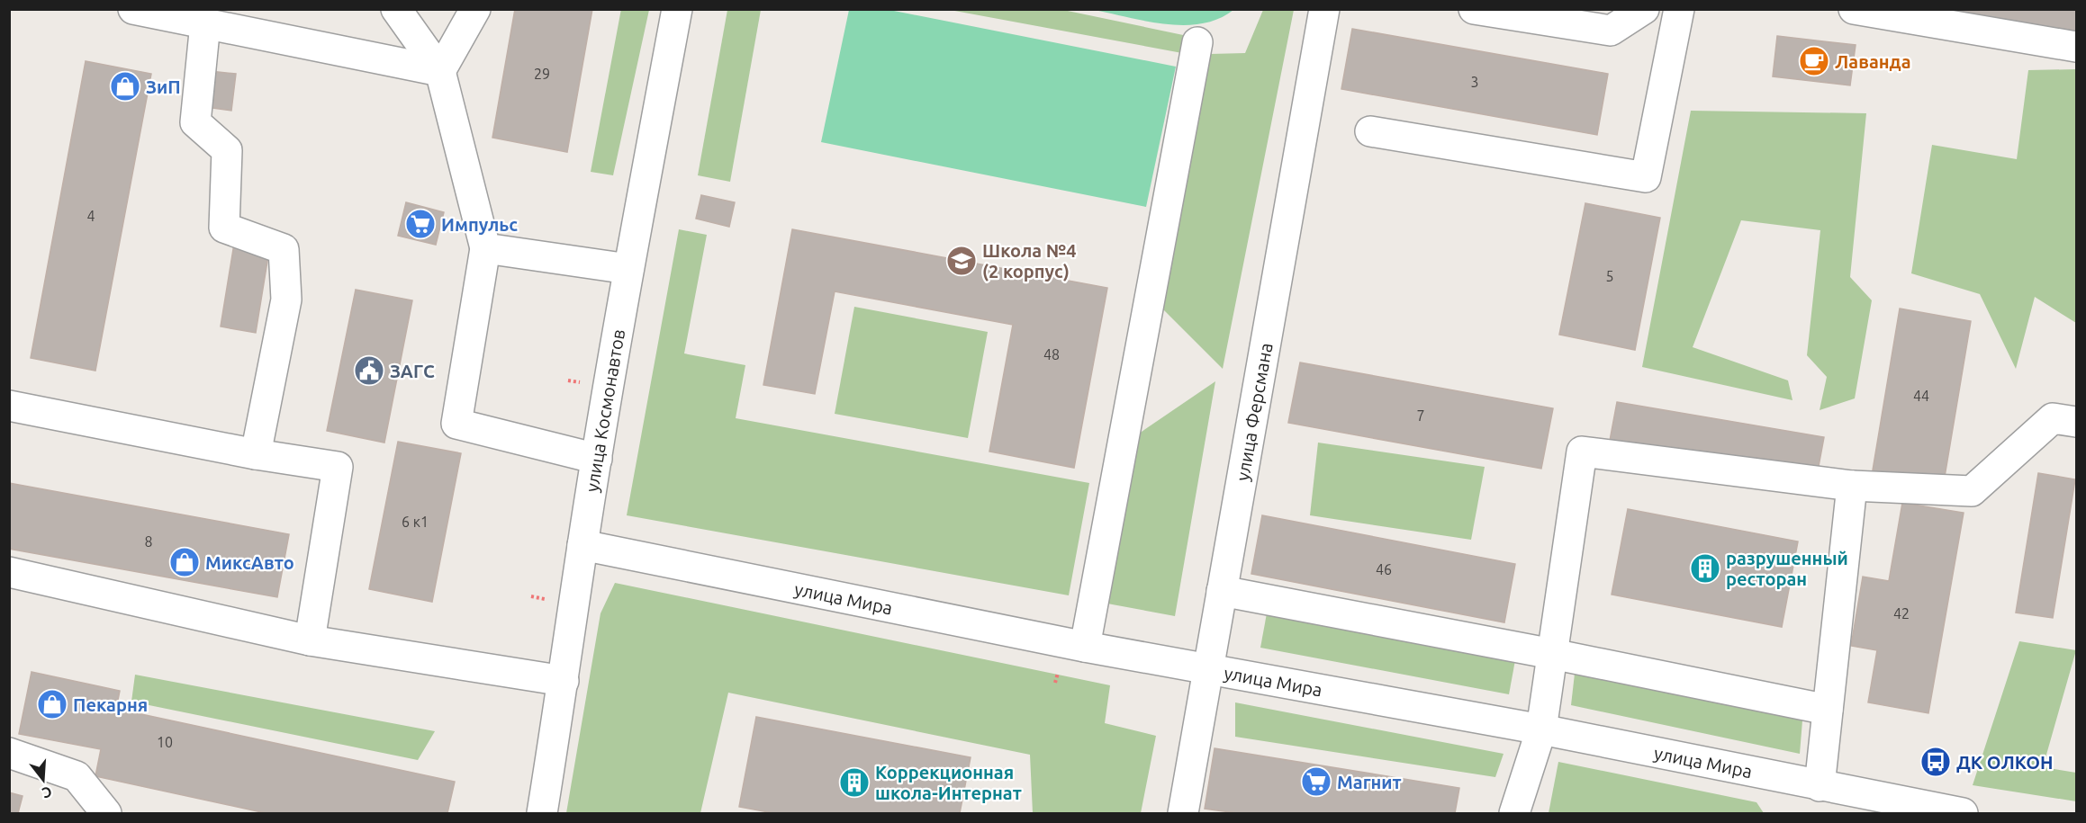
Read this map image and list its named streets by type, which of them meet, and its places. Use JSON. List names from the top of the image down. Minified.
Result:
{"streets":{"street":["улица Космонавтов","улица Ферсмана","улица Мира"]},"crossings":[["улица Космонавтов","улица Мира"],["улица Ферсмана","улица Мира"]],"places":{"cafe":["Лаванда"],"shop":["ЗиП","МиксАвто","Пекарня"],"supermarket":["Импульс","Магнит"],"school or university":["Школа №4 (2 корпус)"],"public building":["ЗАГС"],"building":["разрушенный ресторан","Коррекционная школа-Интернат"],"bus stop":["ДК ОЛКОН"]},"house_numbers":["29","3","4","5","48","44","7","6 к1","8","46","42","10"],"north":"bottom"}
